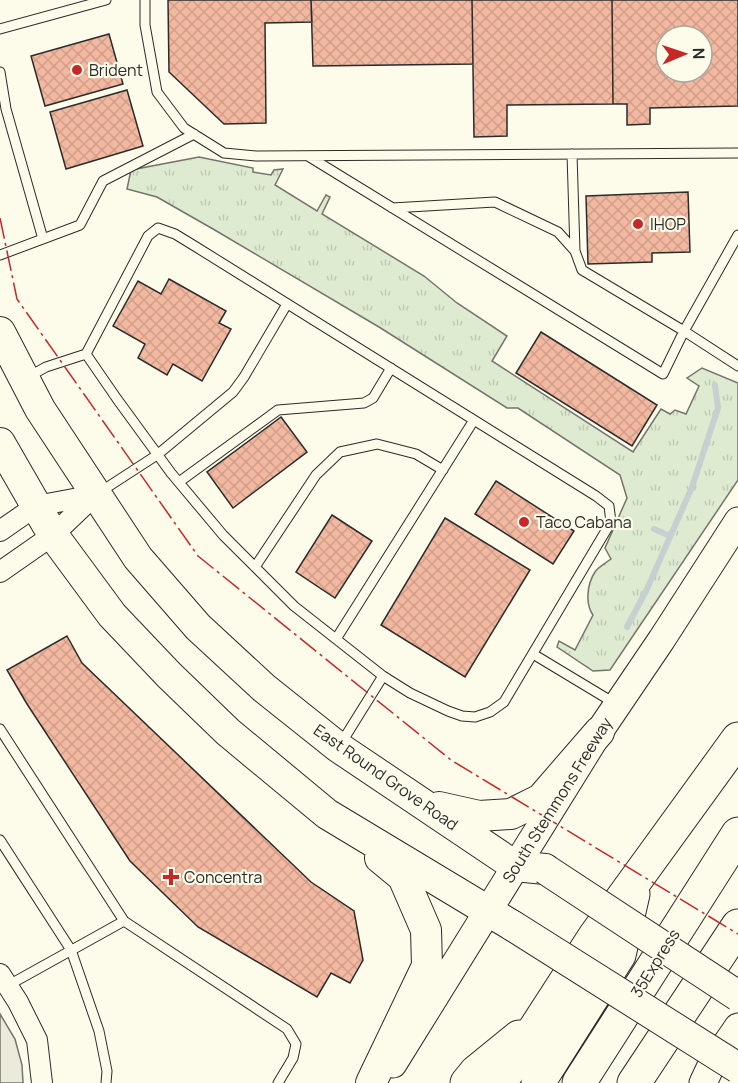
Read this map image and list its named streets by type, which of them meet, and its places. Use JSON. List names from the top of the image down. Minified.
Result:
{"streets":{"highway":["35Express"],"main road":["East Round Grove Road","South Stemmons Freeway"]},"crossings":[["East Round Grove Road","South Stemmons Freeway"]],"places":{"other":["Brident","IHOP","Taco Cabana"],"health":["Concentra"]},"north":"right"}
